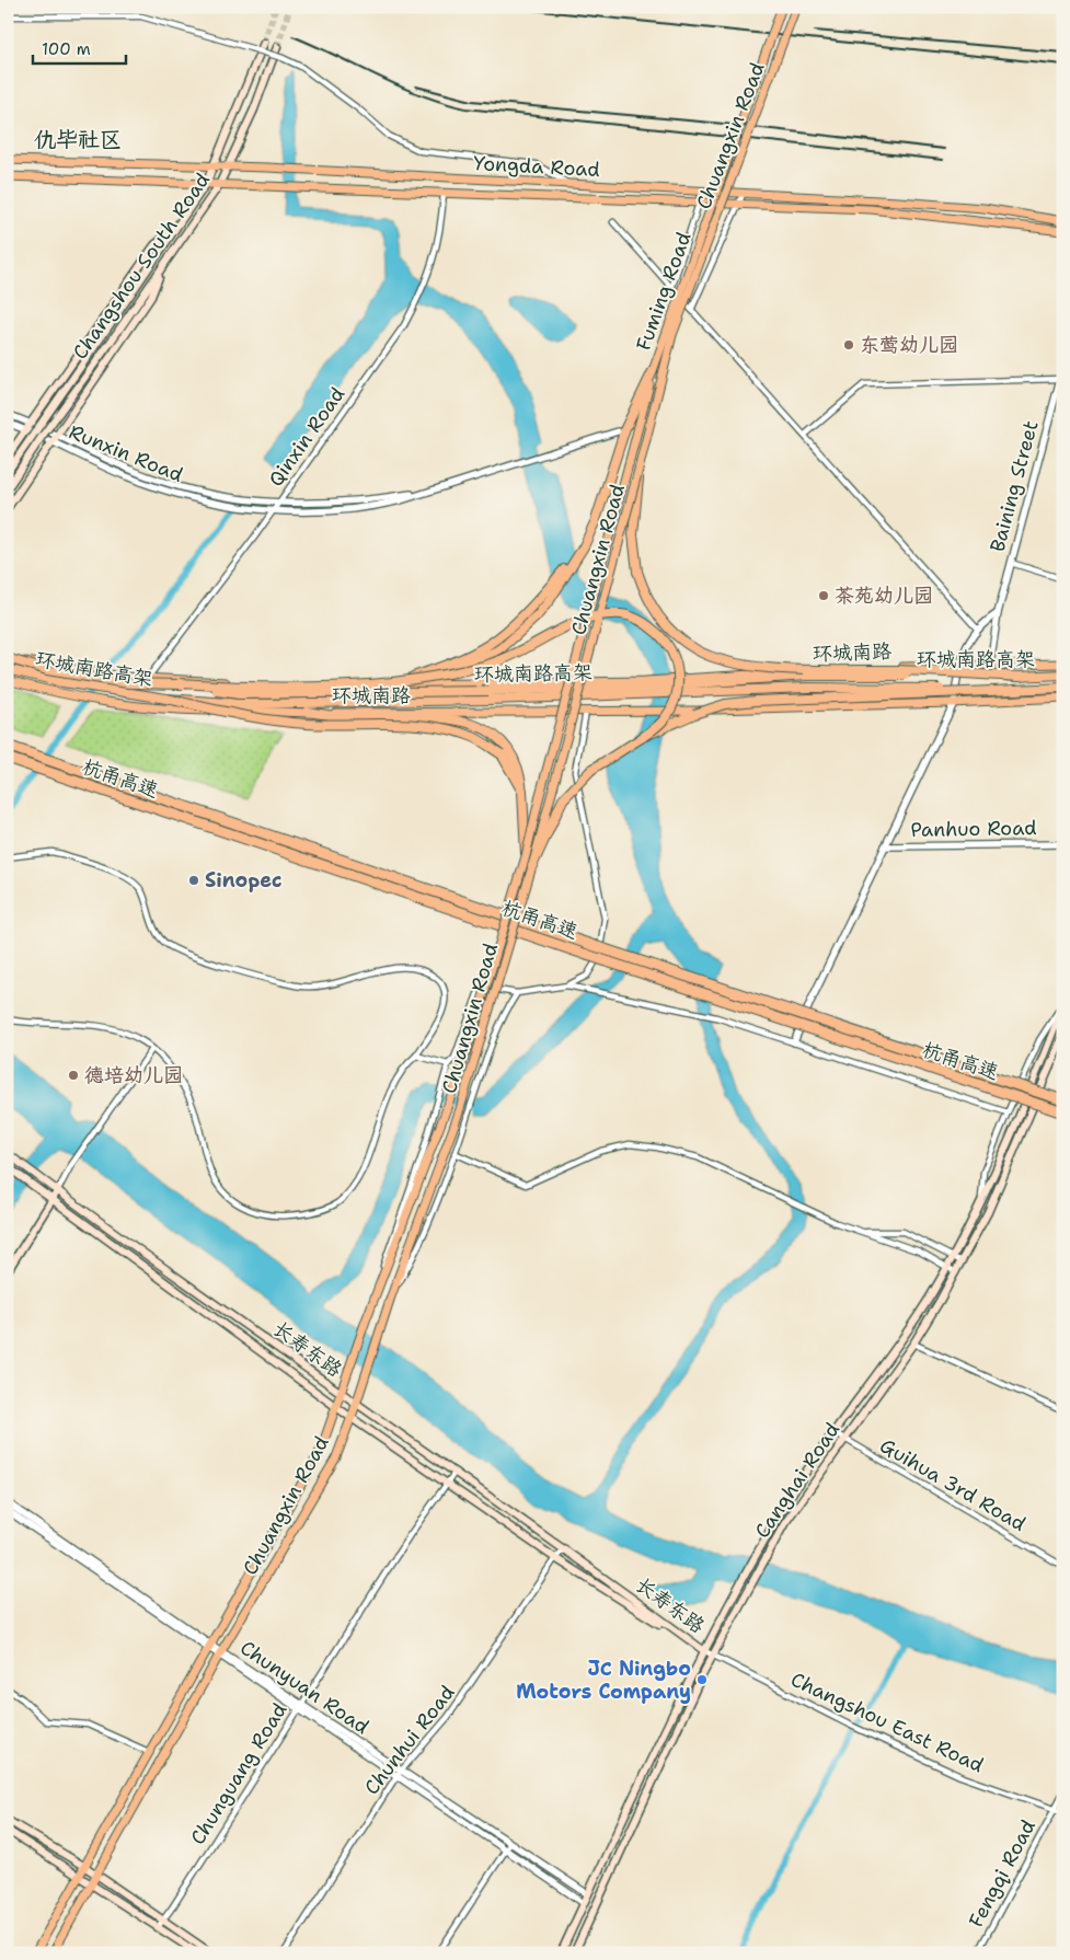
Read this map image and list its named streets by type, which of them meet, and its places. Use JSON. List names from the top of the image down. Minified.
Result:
{"streets":{"highway":["环城南路高架","杭甬高速"],"main road":["Chuangxin Road","Yongda Road","Changshou South Road","Fuming Road","环城南路","长寿东路","Canghai Road"],"street":["Qinxin Road","Runxin Road","Baining Street","Panhuo Road","Guihua 3rd Road","Chunyuan Road","Changshou East Road","Chunhui Road","Chunguang Road","Fengqi Road"]},"crossings":[["Chuangxin Road","Fuming Road"],["Chuangxin Road","长寿东路"],["Chuangxin Road","Chunyuan Road"],["Yongda Road","Changshou South Road"],["Yongda Road","Qinxin Road"],["Qinxin Road","Runxin Road"],["Qinxin Road","环城南路"],["Baining Street","环城南路"],["环城南路","环城南路高架"],["长寿东路","Canghai Road"],["长寿东路","Changshou East Road"],["长寿东路","Chunhui Road"],["长寿东路","Chunguang Road"],["Canghai Road","Guihua 3rd Road"],["Canghai Road","Chunyuan Road"],["Canghai Road","Changshou East Road"],["Chunyuan Road","Chunhui Road"],["Chunyuan Road","Chunguang Road"],["Changshou East Road","Fengqi Road"]],"districts":["仇毕社区"],"places":["东莺幼儿园","茶苑幼儿园","Sinopec","德培幼儿园","JC Ningbo Motors Company"],"scale_bar":"100 m"}
